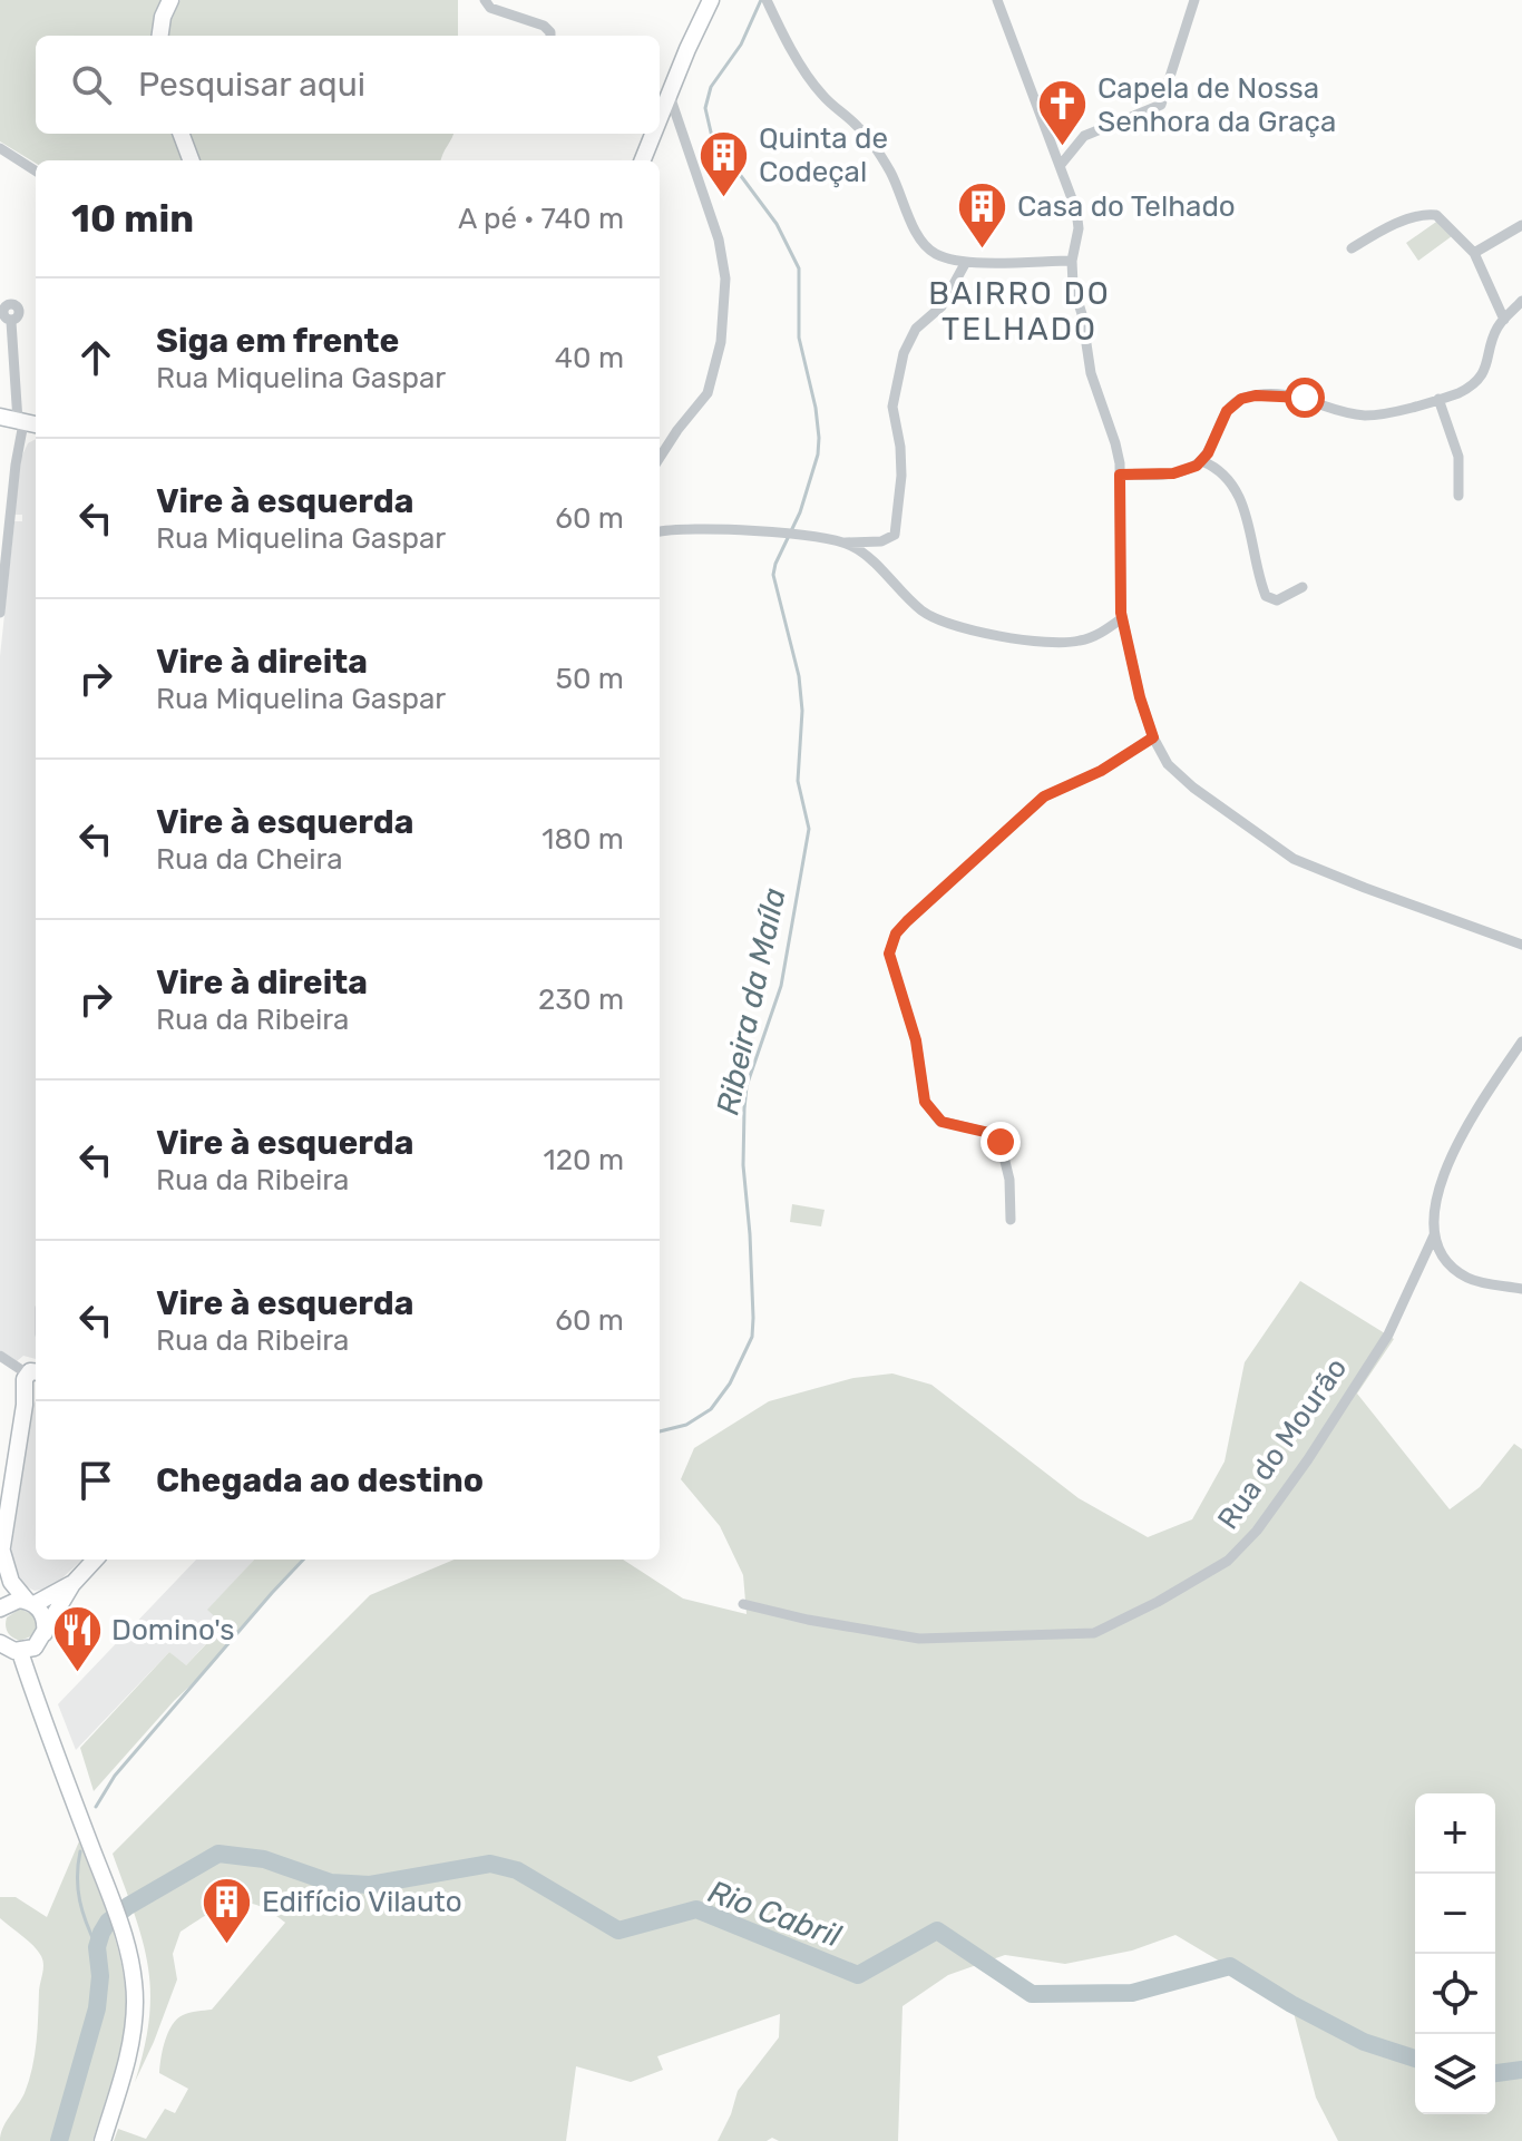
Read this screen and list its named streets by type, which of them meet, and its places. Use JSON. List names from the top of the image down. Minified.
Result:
{"streets":{"street":["Rua do Mourão"]},"districts":["BAIRRO DO TELHADO"],"water":["Ribeira da Maíla","Rio Cabril"],"places":{"church":["Capela de Nossa Senhora da Graça"],"building":["Quinta de Codeçal","Casa do Telhado","Edifício Vilauto"],"restaurant":["Domino's"]},"page":{"search":"Pesquisar aqui","heading":["10 min","A pé · 740 m"],"list":[["Siga em frente","Rua Miquelina Gaspar","40 m"],["Vire à esquerda","Rua Miquelina Gaspar","60 m"],["Vire à direita","Rua Miquelina Gaspar","50 m"],["Vire à esquerda","Rua da Cheira","180 m"],["Vire à direita","Rua da Ribeira","230 m"],["Vire à esquerda","Rua da Ribeira","120 m"],["Vire à esquerda","Rua da Ribeira","60 m"],"Chegada ao destino"],"map_buttons":["+","−"]}}
